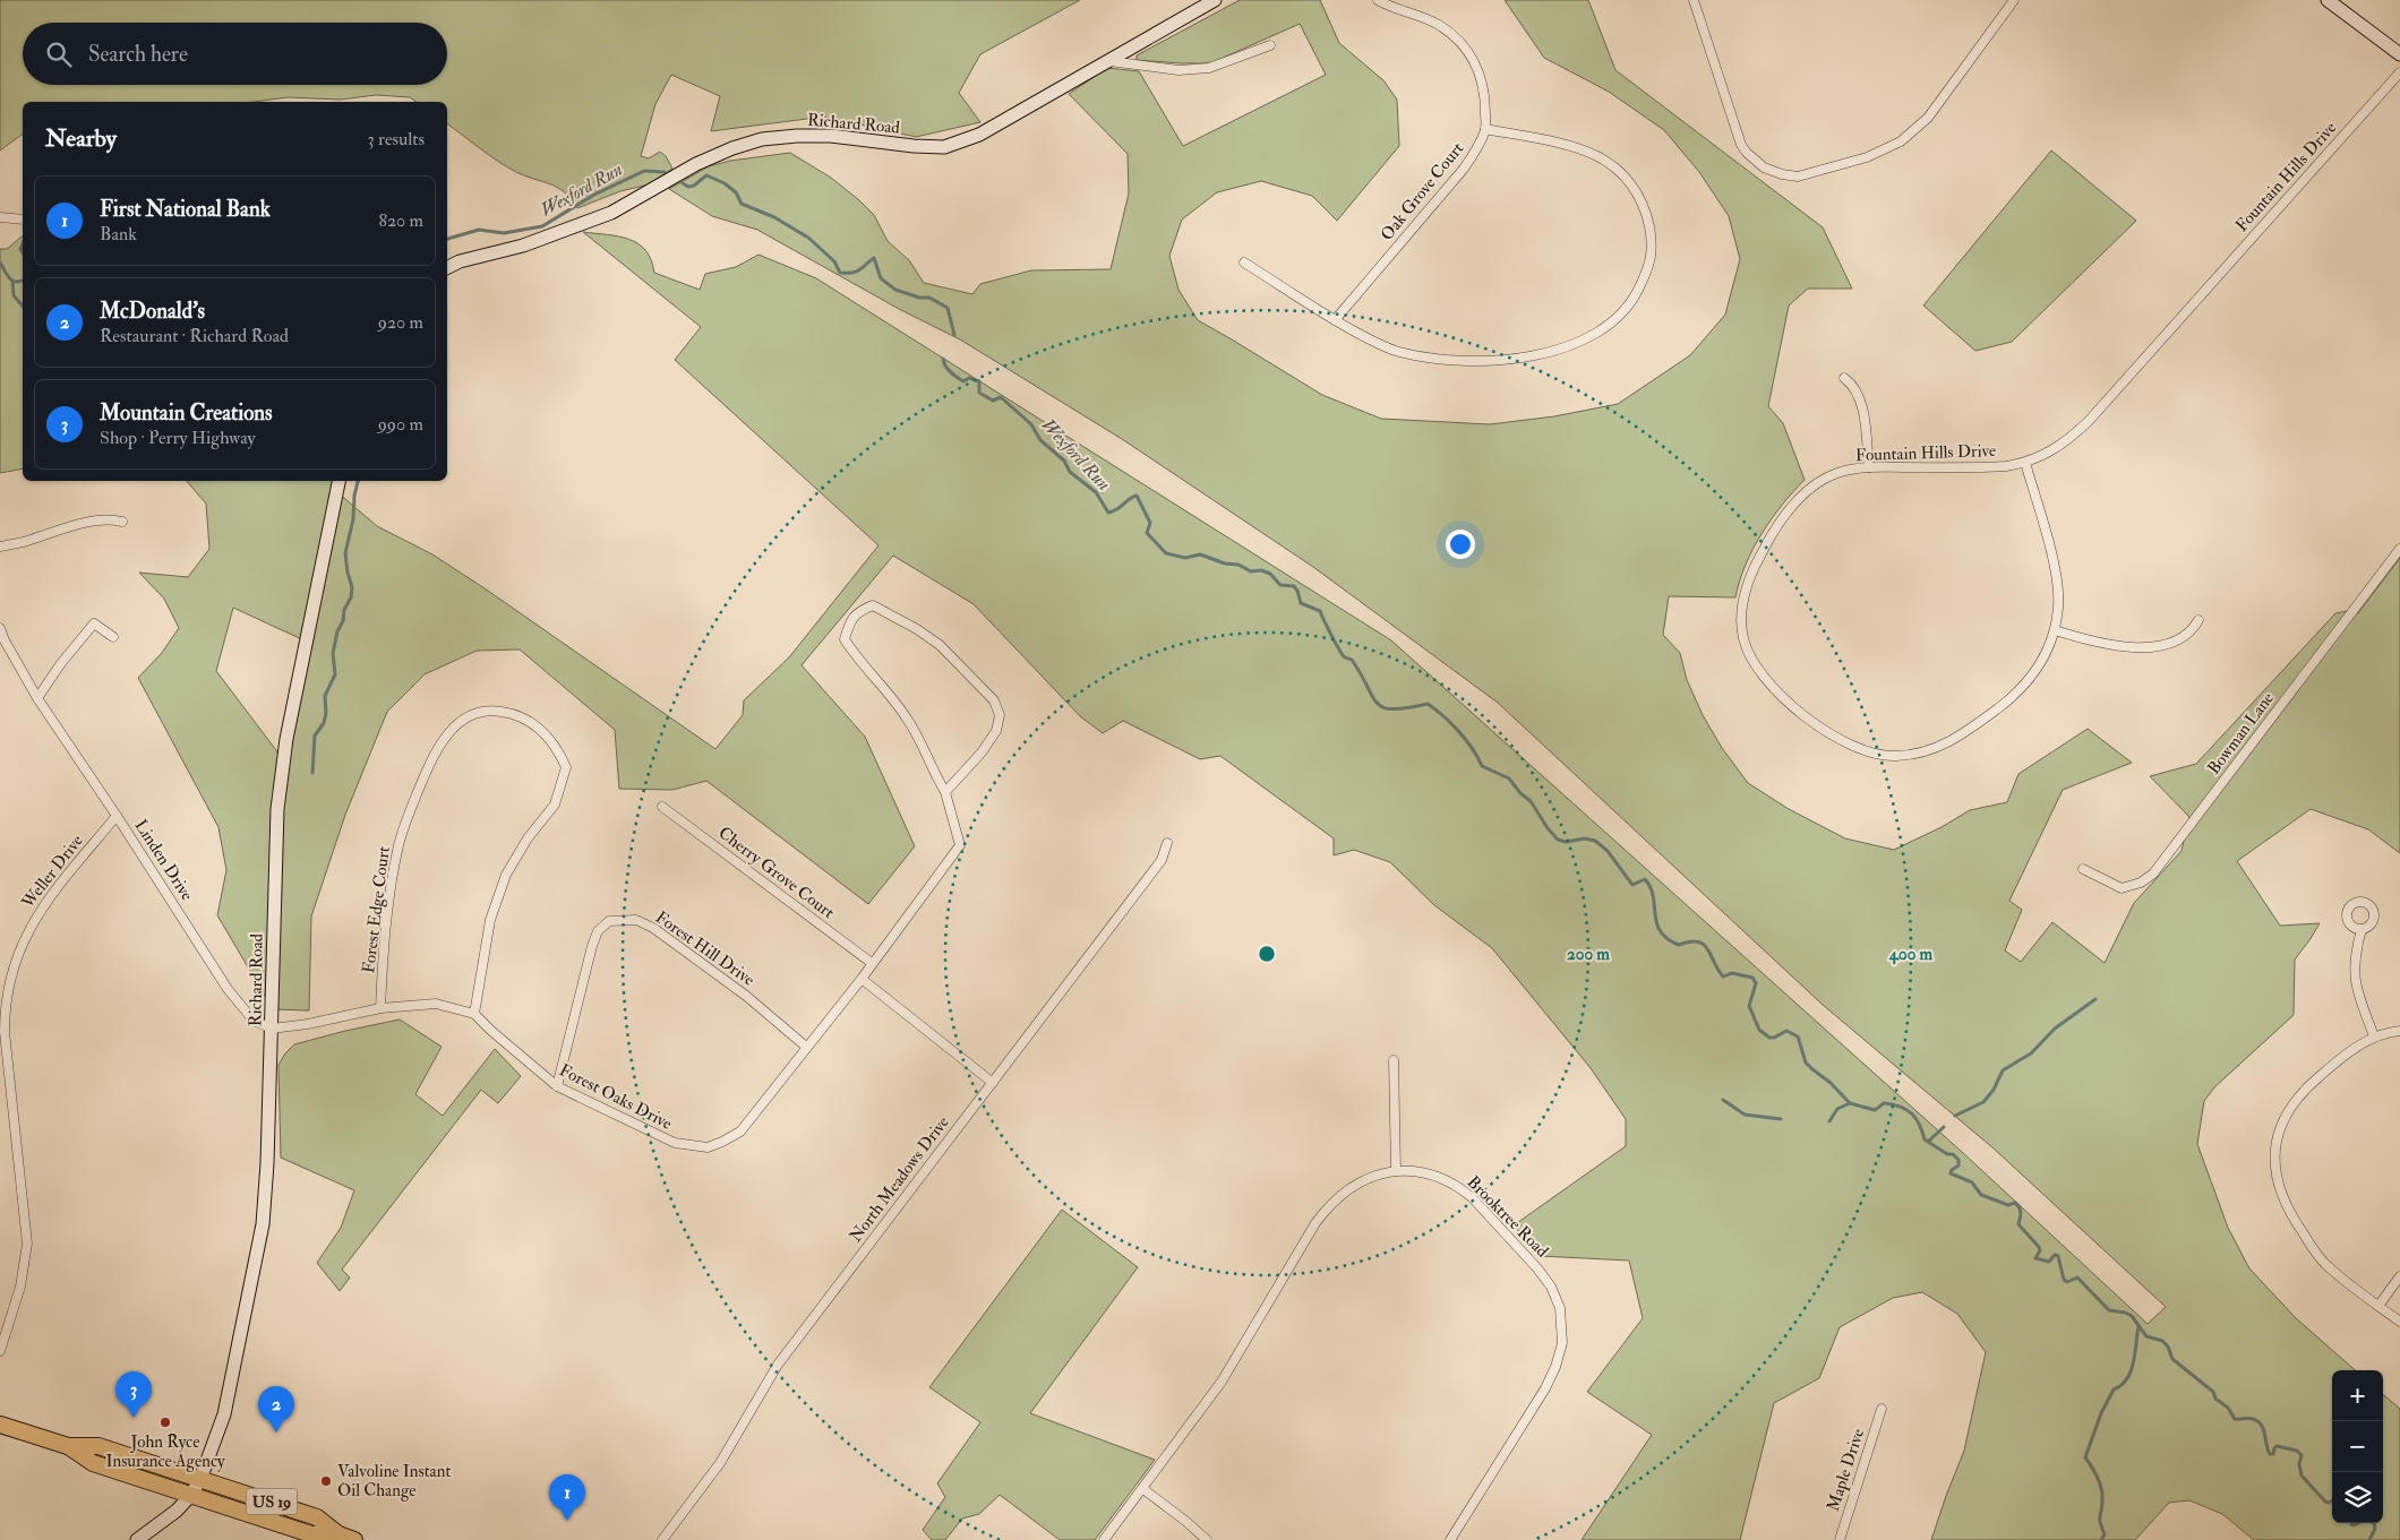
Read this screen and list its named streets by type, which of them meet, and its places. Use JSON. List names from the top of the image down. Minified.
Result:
{"streets":{"highway":["US 19"],"street":["Richard Road","Fountain Hills Drive","Oak Grove Court","Bowman Lane","Linden Drive","Weller Drive","Cherry Grove Court","Forest Edge Court","Forest Hill Drive","Forest Oaks Drive","North Meadows Drive","Brooktree Road","Maple Drive"]},"crossings":[["Richard Road","Linden Drive"],["Richard Road","Forest Oaks Drive"],["Richard Road","US 19"],["Linden Drive","Weller Drive"],["Linden Drive","Forest Oaks Drive"],["Forest Edge Court","Forest Oaks Drive"],["Forest Hill Drive","Forest Oaks Drive"]],"water":["Wexford Run"],"places":["John Ryce Insurance Agency","Valvoline Instant Oil Change"],"page":{"search":"Search here","heading":["Nearby","3 results"],"list":[{"mark":"1","name":"First National Bank","note":"Bank","value":"820 m"},{"mark":"2","name":"McDonald's","note":"Restaurant · Richard Road","value":"920 m"},{"mark":"3","name":"Mountain Creations","note":"Shop · Perry Highway","value":"990 m"}],"map_buttons":["+","−"],"pins":["3","2","1"]},"rings":["200 m","400 m"]}
